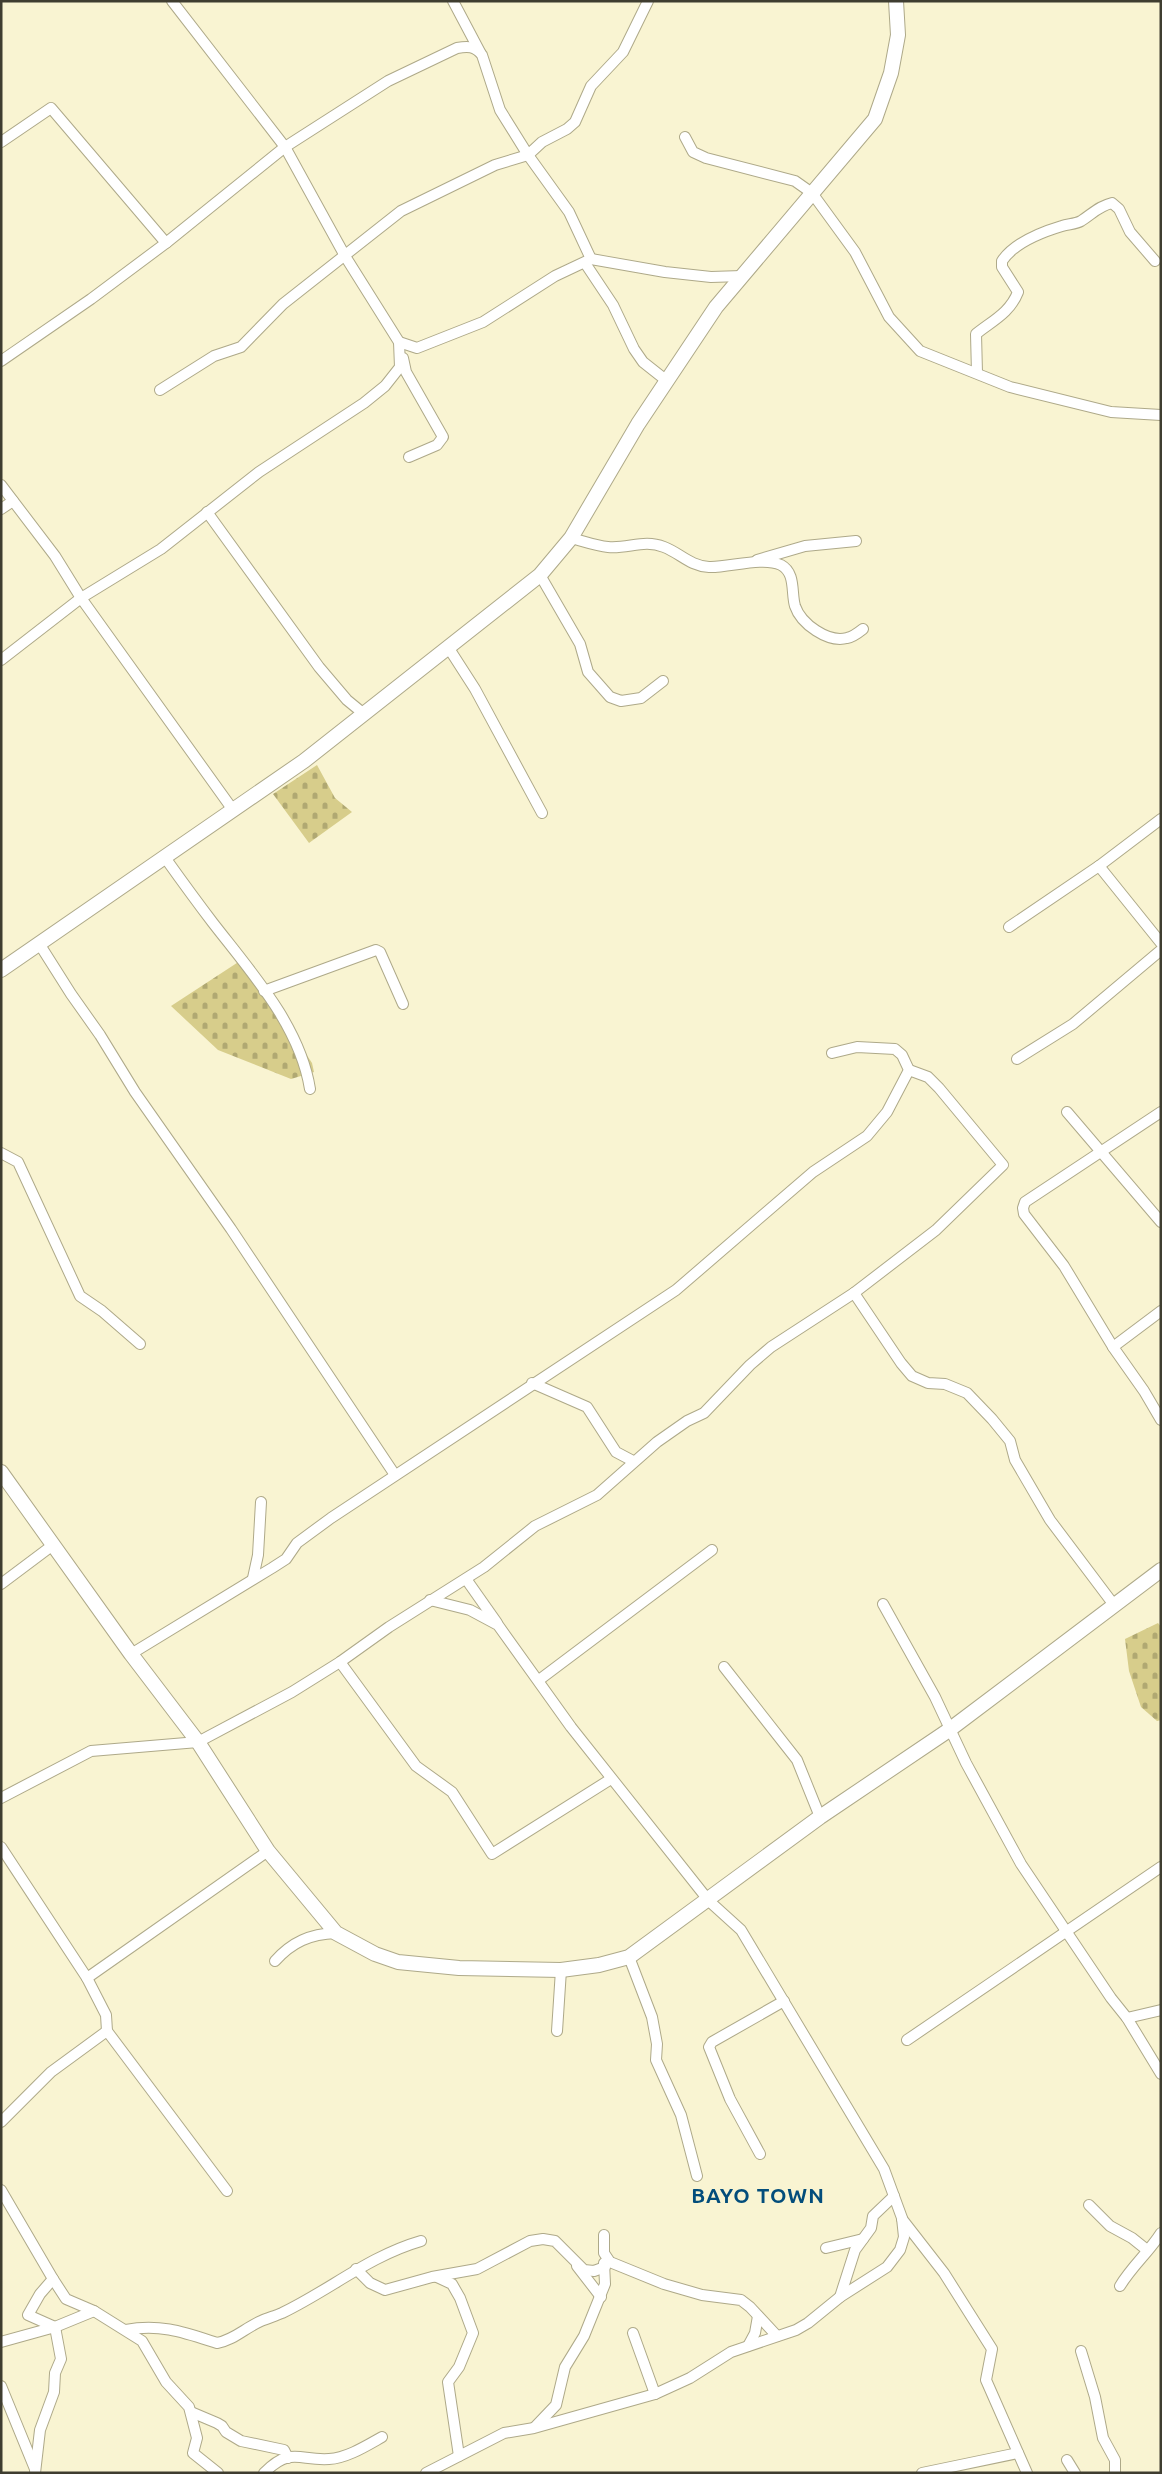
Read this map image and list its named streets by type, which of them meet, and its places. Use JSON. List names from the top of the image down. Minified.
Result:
{"districts":["BAYO TOWN"]}
